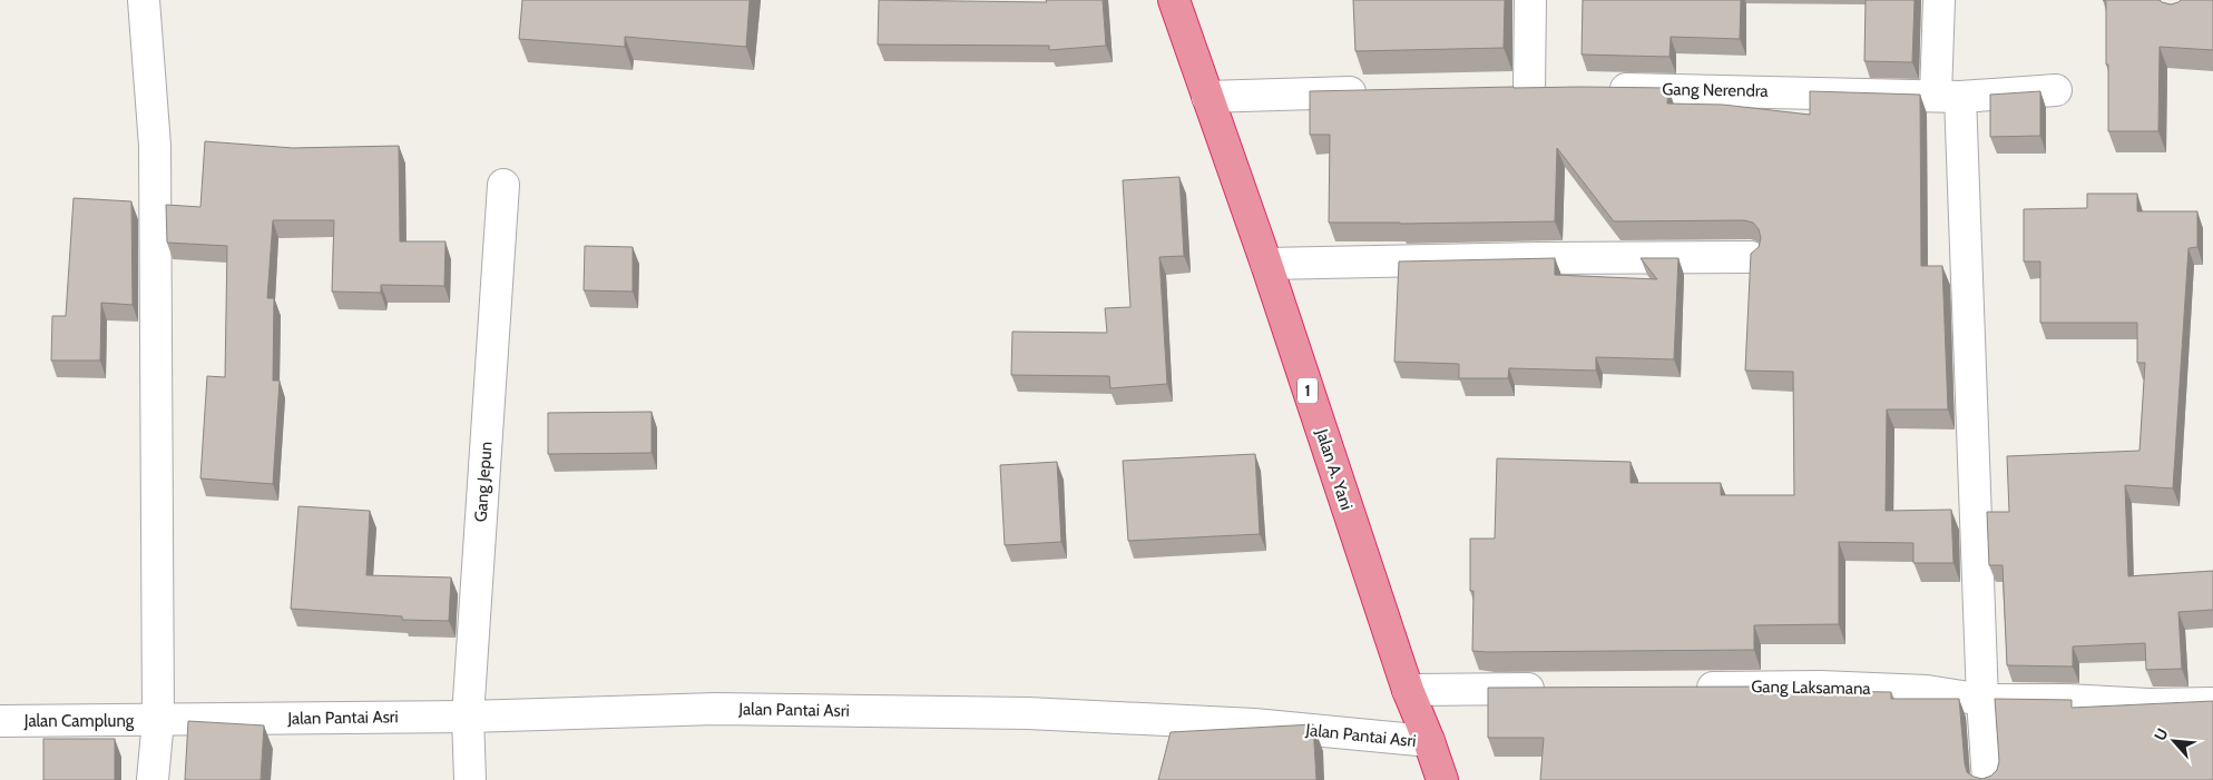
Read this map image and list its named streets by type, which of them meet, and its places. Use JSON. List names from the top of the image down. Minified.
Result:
{"streets":{"highway":["1","Jalan A. Yani"],"street":["Gang Nerendra","Gang Jepun","Gang Laksamana","Jalan Pantai Asri","Jalan Camplung"]},"crossings":[["Jalan A. Yani","Jalan Pantai Asri"],["Gang Jepun","Jalan Pantai Asri"],["Jalan Pantai Asri","Jalan Camplung"]],"north":"top left"}
